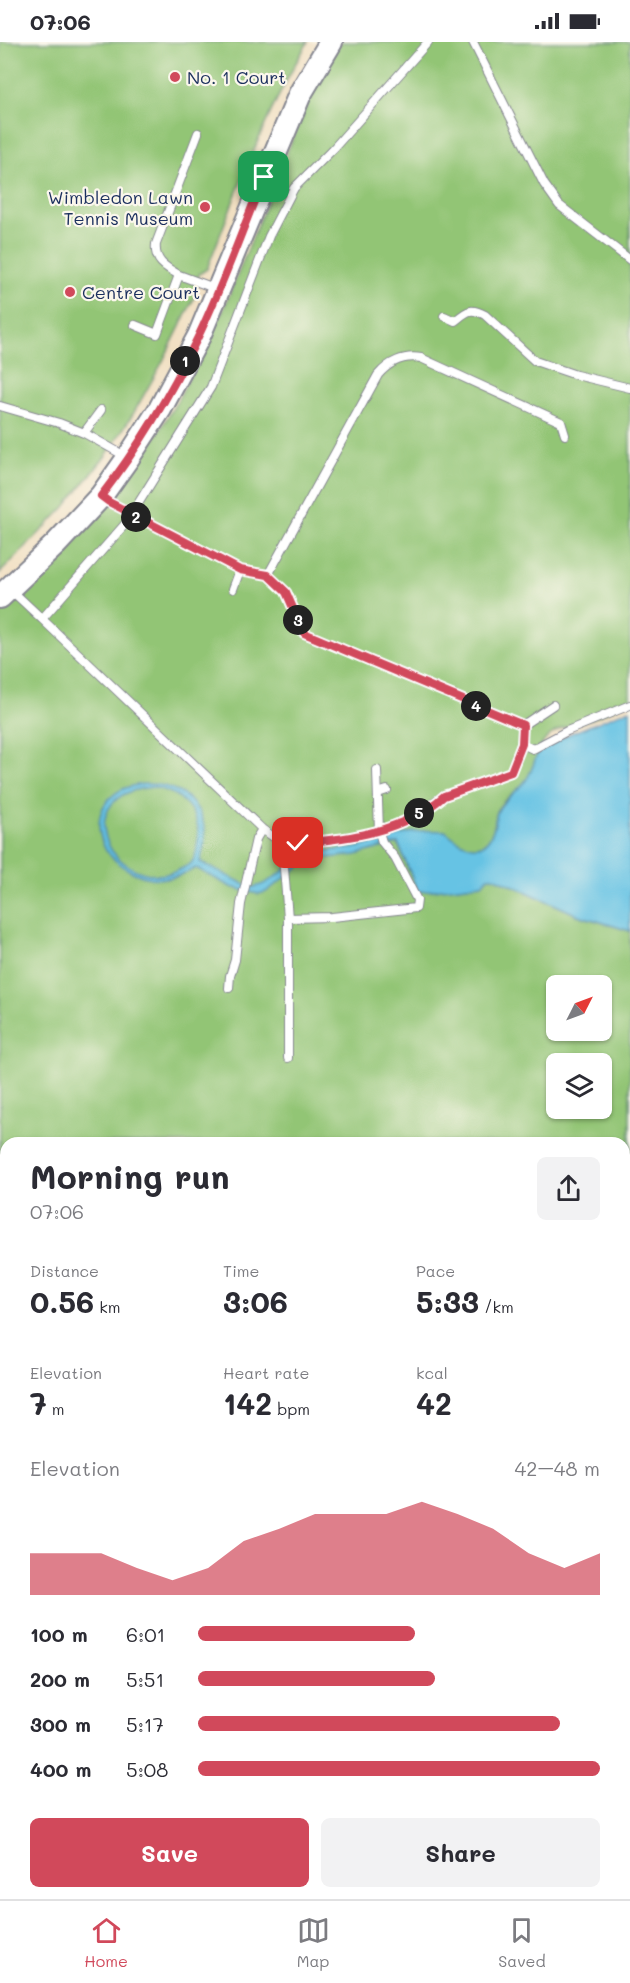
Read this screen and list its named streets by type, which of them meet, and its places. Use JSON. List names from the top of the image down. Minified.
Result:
{"places":["No. 1 Court","Wimbledon Lawn Tennis Museum","Centre Court"],"north":"top right","page":{"status":"07:06","pins":["1","2","3","4","5"],"heading":["Morning run","07:06"],"stats":[["Distance","0.56 km"],["Time","3:06"],["Pace","5:33 /km"],["Elevation","7 m"],["Heart rate","142 bpm"],["kcal","42"]],"chart":["Elevation","42–48 m"],"list":[{"name":"100 m","note":"6:01"},{"name":"200 m","note":"5:51"},{"name":"300 m","note":"5:17"},{"name":"400 m","note":"5:08"}],"buttons":["Save","Share"],"tabs":["Home","Map","Saved"]}}
